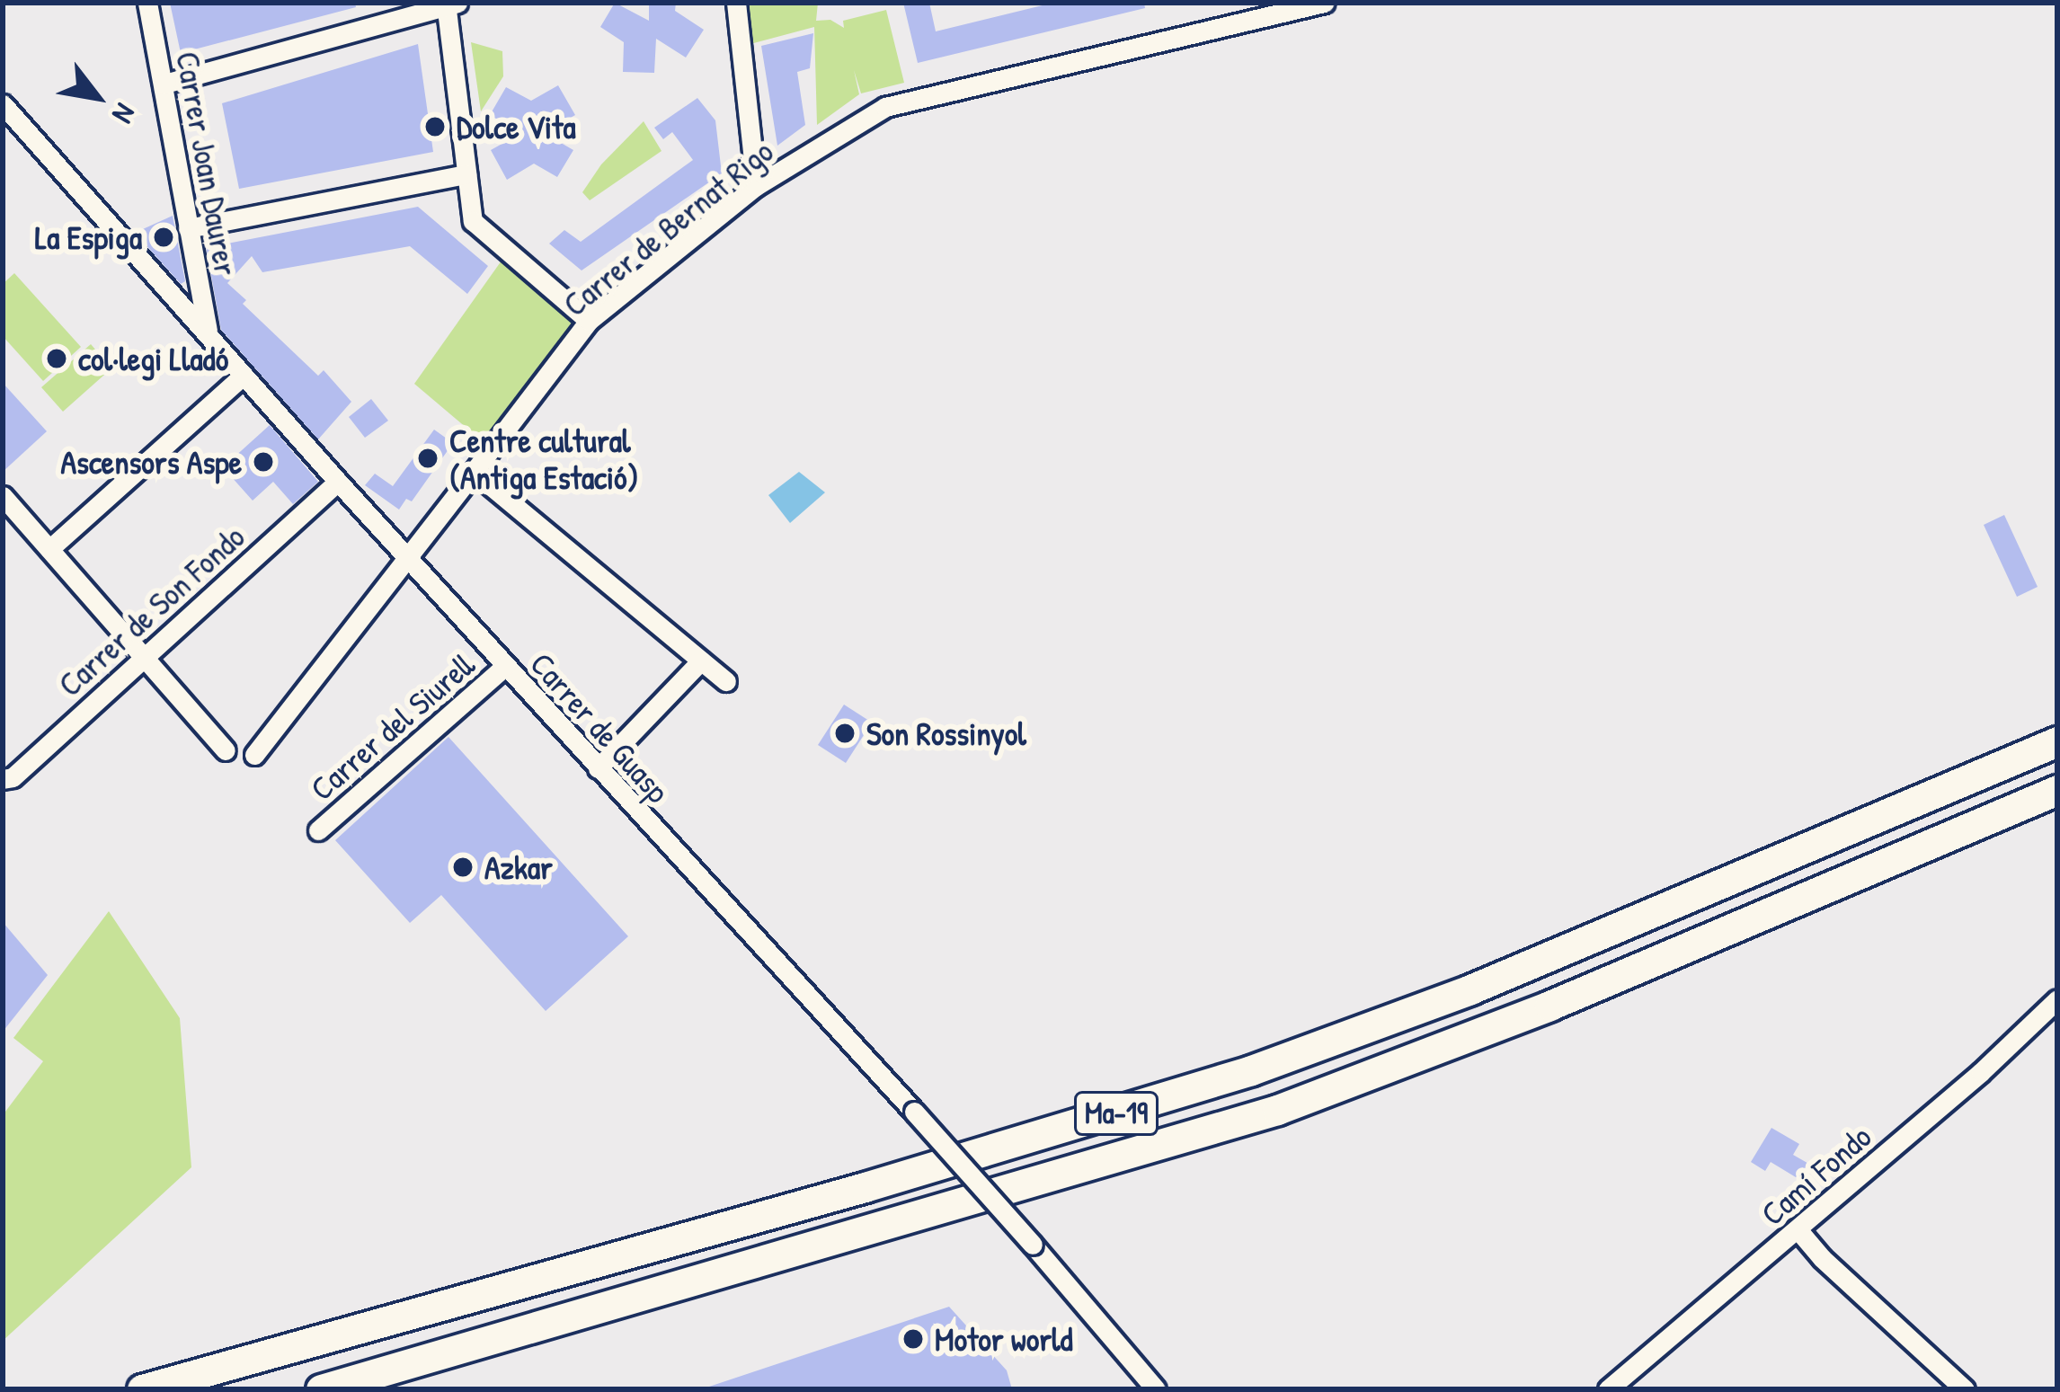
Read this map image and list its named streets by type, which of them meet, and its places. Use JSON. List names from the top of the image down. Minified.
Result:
{"streets":{"highway":["Ma-19"],"street":["Carrer Joan Daurer","Carrer de Bernat Rigo","Carrer de Son Fondo","Carrer del Siurell","Carrer de Guasp","Camí Fondo"]},"crossings":[["Carrer Joan Daurer","Carrer de Guasp"],["Carrer de Bernat Rigo","Carrer de Guasp"],["Carrer de Son Fondo","Carrer de Guasp"],["Carrer del Siurell","Carrer de Guasp"]],"places":["Dolce Vita","La Espiga","col·legi Lladó","Centre cultural (Antiga Estació)","Ascensors Aspe","Son Rossinyol","Azkar","Motor world"],"north":"bottom right"}
